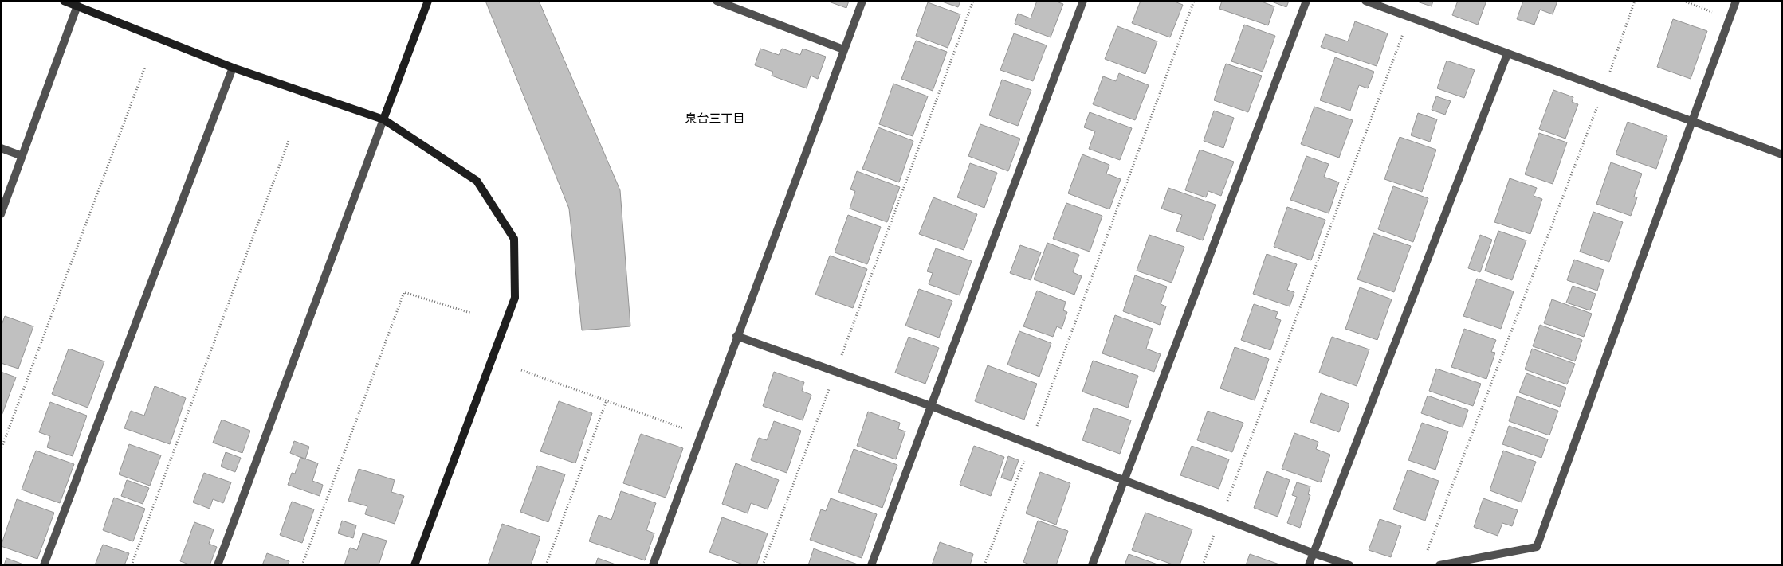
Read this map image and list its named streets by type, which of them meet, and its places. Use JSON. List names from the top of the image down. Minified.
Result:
{"districts":["泉台三丁目"]}
